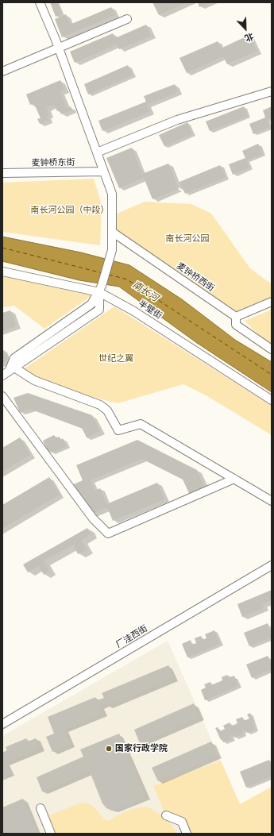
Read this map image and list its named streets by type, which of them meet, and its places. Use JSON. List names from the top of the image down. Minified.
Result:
{"streets":{"street":["麦钟桥东街","麦钟桥西街","半壁街","厂洼西街"]},"water":["南长河"],"parks":["南长河公园（中段）","南长河公园","世纪之翼"],"places":["国家行政学院"],"north":"bottom right"}
